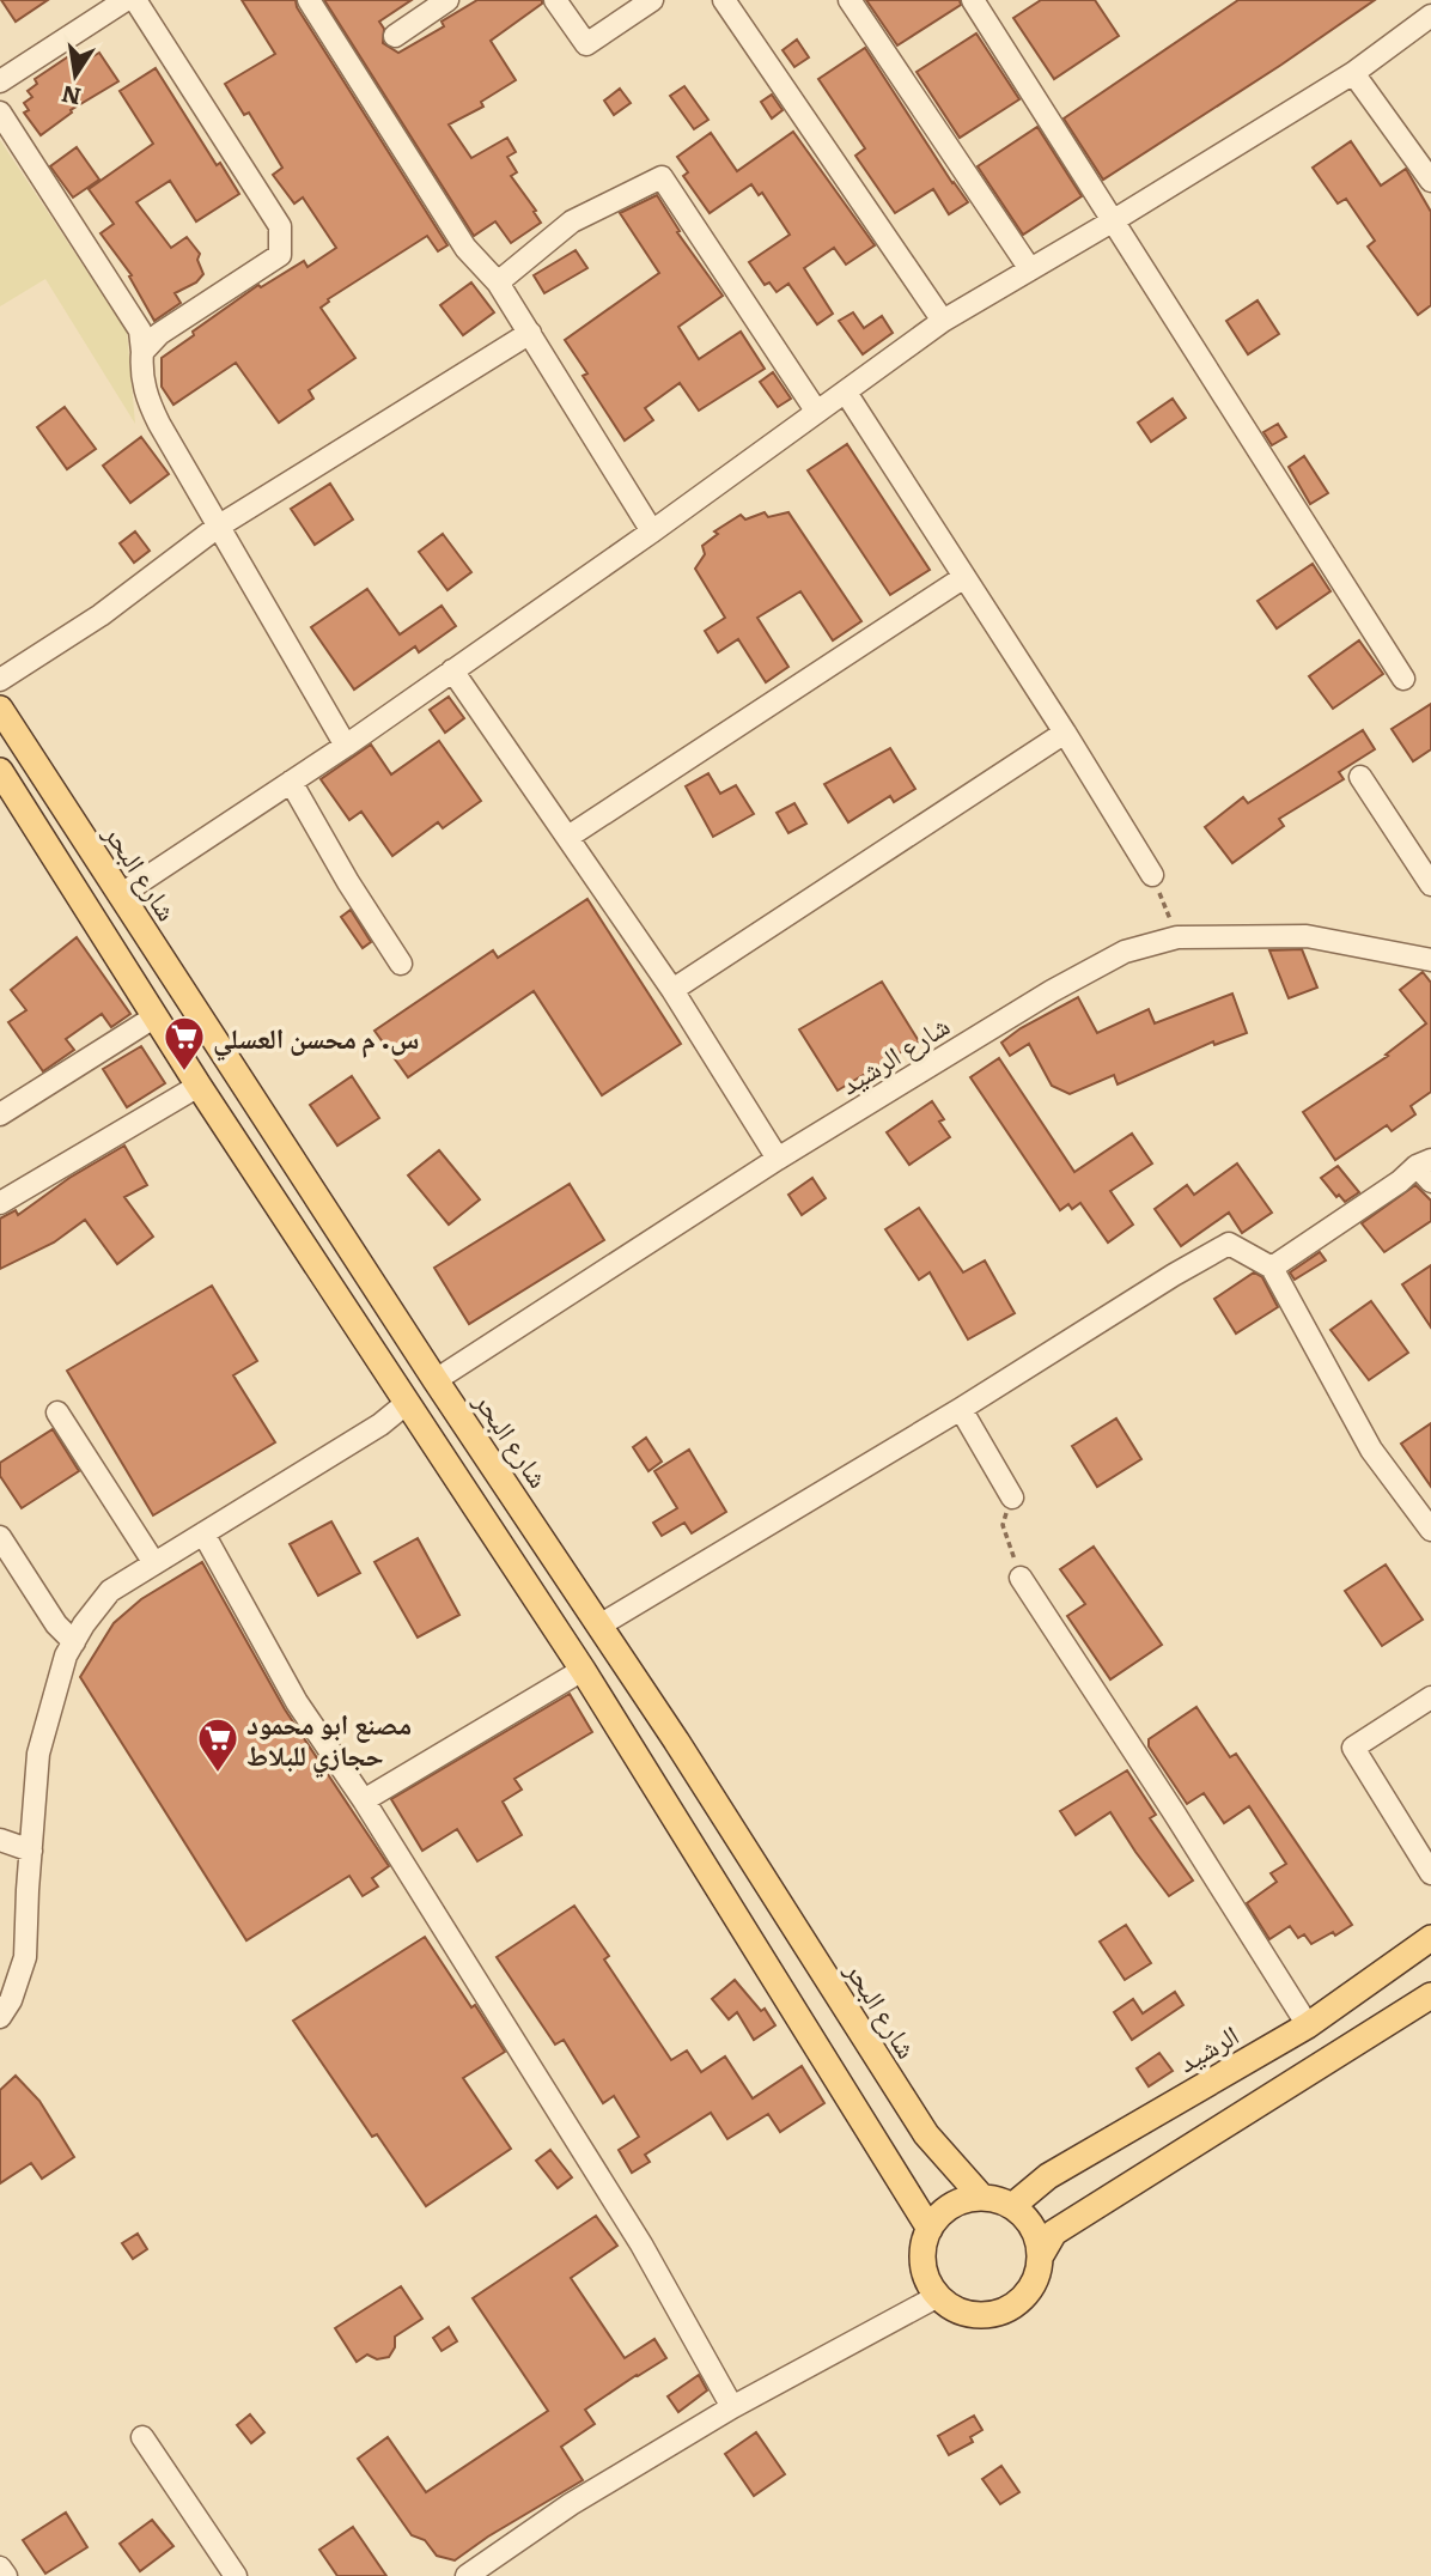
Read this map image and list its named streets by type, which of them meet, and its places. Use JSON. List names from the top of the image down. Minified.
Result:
{"streets":{"main road":["شارع البحر","الرشيد"],"street":["شارع الرشيد"]},"crossings":[["شارع البحر","شارع الرشيد"],["شارع البحر","الرشيد"]],"places":{"supermarket":["س. م محسن العسلي","مصنع ابو محمود حجازي للبلاط"]},"north":"bottom"}
